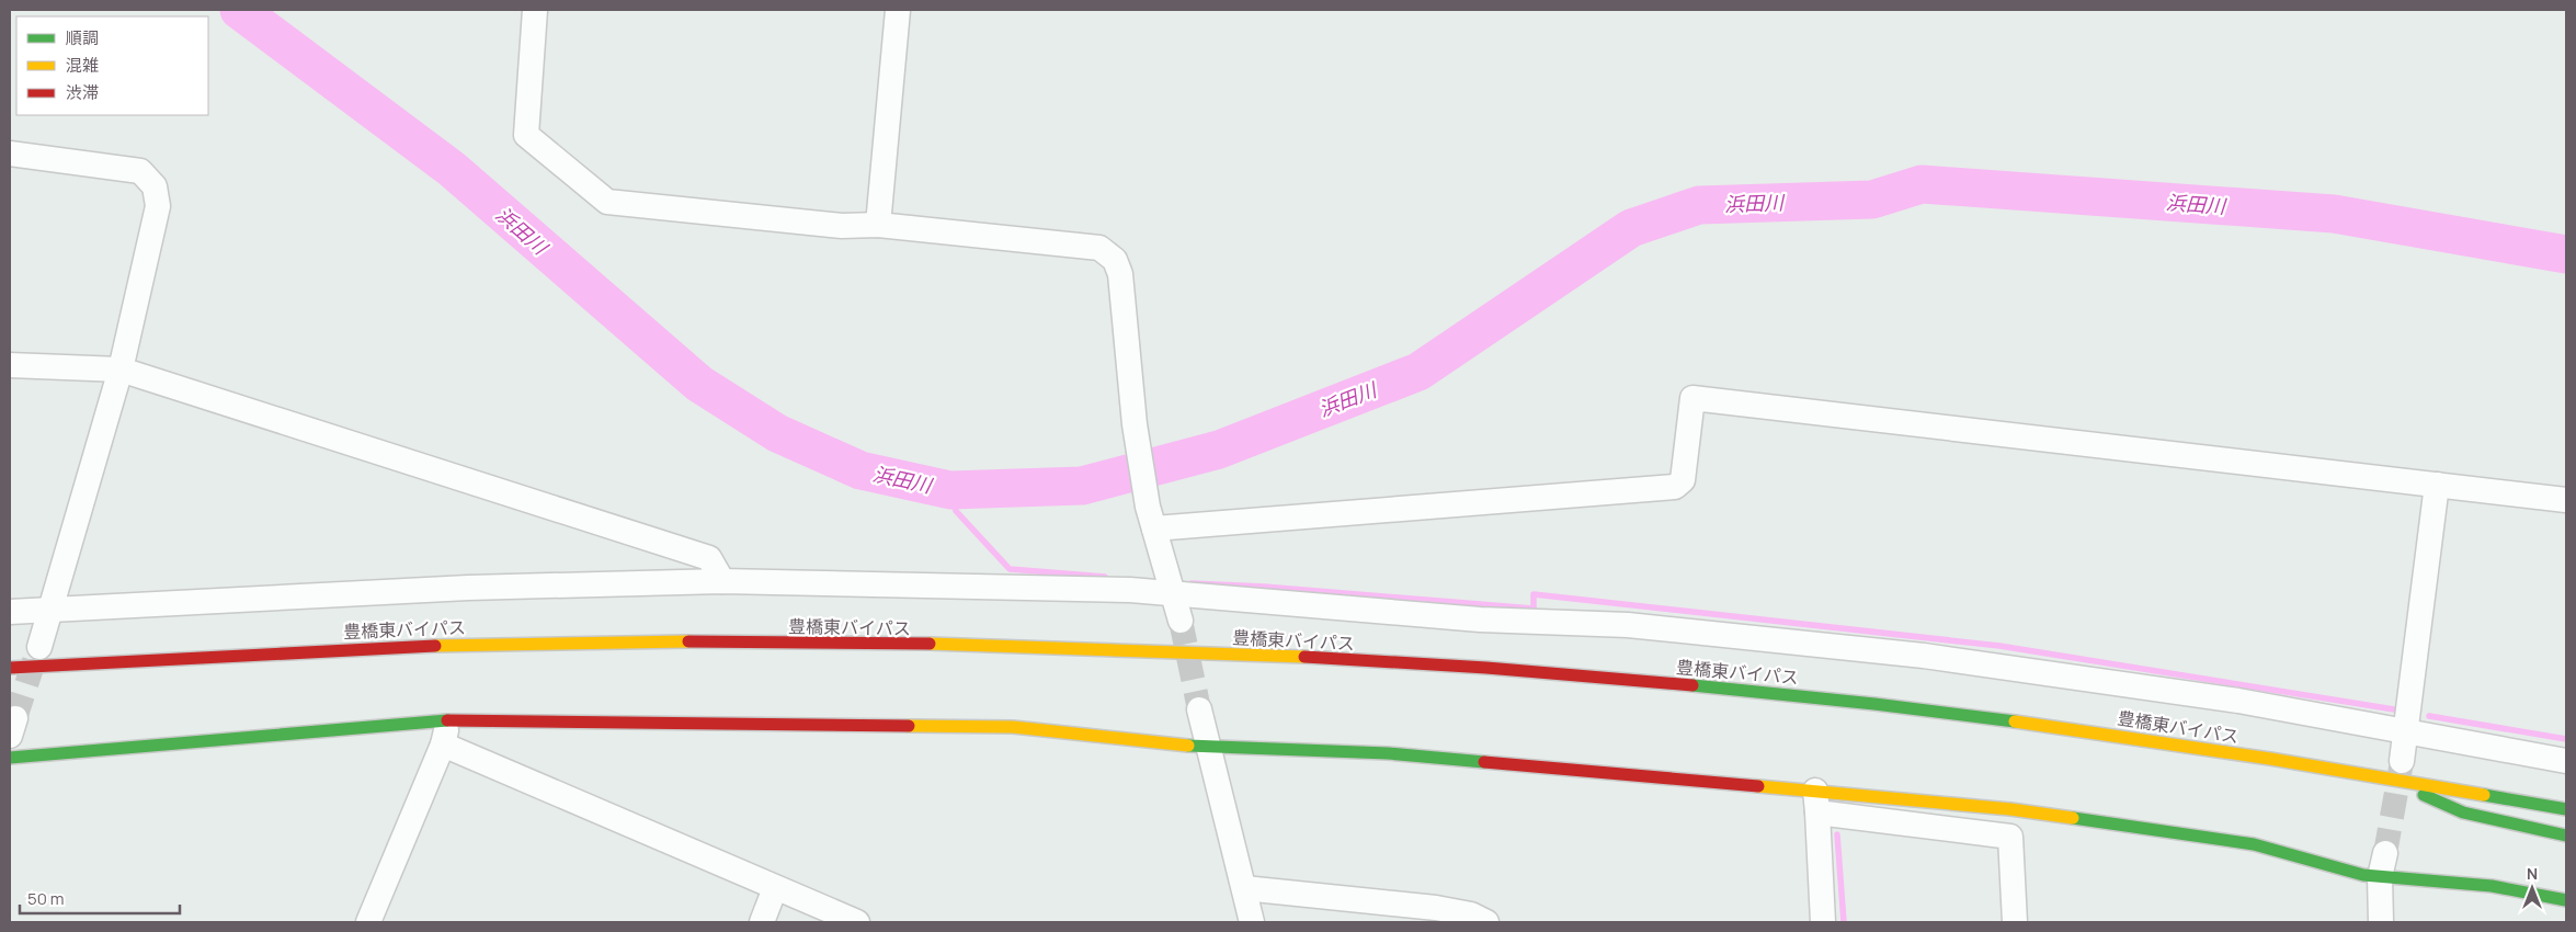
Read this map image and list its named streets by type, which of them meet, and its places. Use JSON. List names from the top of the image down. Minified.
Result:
{"streets":{"main road":["豊橋東バイパス"]},"water":["浜田川"],"legend":["順調","混雑","渋滞"],"scale_bar":"50 m","north":"top"}
